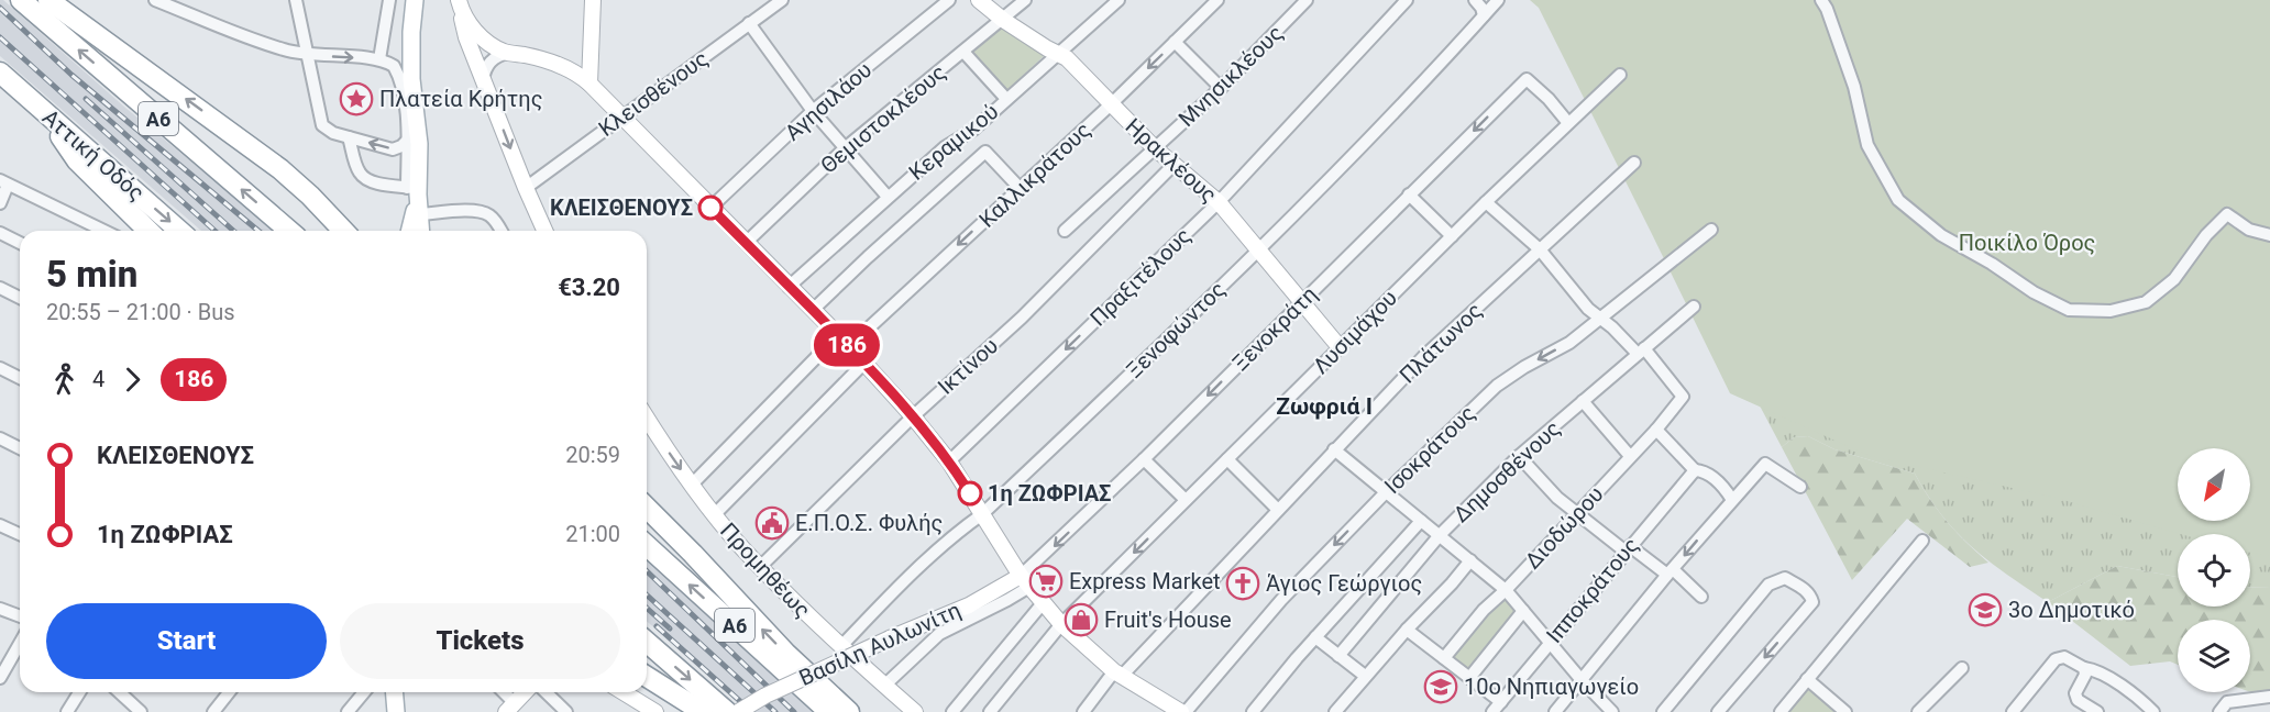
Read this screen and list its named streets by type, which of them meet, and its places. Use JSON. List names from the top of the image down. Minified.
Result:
{"streets":{"highway":["Α6","Αττική Οδός"],"main road":["Ηρακλέους","Προμηθέως","Βασίλη Αυλωνίτη"],"street":["Μνησικλέους","Κλεισθένους","Αγησιλάου","Θεμιστοκλέους","Κεραμικού","Καλλικράτους","Πραξιτέλους","Ξενοκράτη","Ξενοφώντος","Λυσιμάχου","Πλάτωνος","Ικτίνου","Ισοκράτους","Δημοσθένους","Διοδώρου","Ιπποκράτους"]},"crossings":[["Μνησικλέους","Ηρακλέους"],["Θεμιστοκλέους","Ηρακλέους"],["Κεραμικού","Ηρακλέους"],["Ηρακλέους","Καλλικράτους"],["Ηρακλέους","Πραξιτέλους"],["Ηρακλέους","Ξενοκράτη"],["Ηρακλέους","Ξενοφώντος"],["Ηρακλέους","Λυσιμάχου"],["Ηρακλέους","Ικτίνου"],["Καλλικράτους","Προμηθέως"],["Ξενοκράτη","Λυσιμάχου"],["Ξενοκράτη","Προμηθέως"],["Ξενοκράτη","Βασίλη Αυλωνίτη"],["Ξενοφώντος","Προμηθέως"],["Ικτίνου","Προμηθέως"],["Δημοσθένους","Διοδώρου"]],"one_way":["Καλλικράτους","Πραξιτέλους","Ξενοκράτη"],"districts":["Ζωφριά Ι"],"parks":["Ποικίλο Όρος"],"places":{"place":["Πλατεία Κρήτης"],"other":["ΚΛΕΙΣΘΕΝΟΥΣ","1η ΖΩΦΡΙΑΣ"],"public building":["Ε.Π.Ο.Σ. Φυλής"],"supermarket":["Express Market"],"church":["Άγιος Γεώργιος"],"school or university":["3ο Δημοτικό","10ο Νηπιαγωγείο"],"shop":["Fruit's House"]},"lines":["bus line 186"],"north":"bottom left","page":{"on_map":"186","heading":["5 min","20:55 – 21:00 · Bus","€3.20"],"legs":["4","186"],"list":[{"name":"ΚΛΕΙΣΘΕΝΟΥΣ","value":"20:59"},{"name":"1η ΖΩΦΡΙΑΣ","value":"21:00"}],"buttons":["Start","Tickets"]}}
